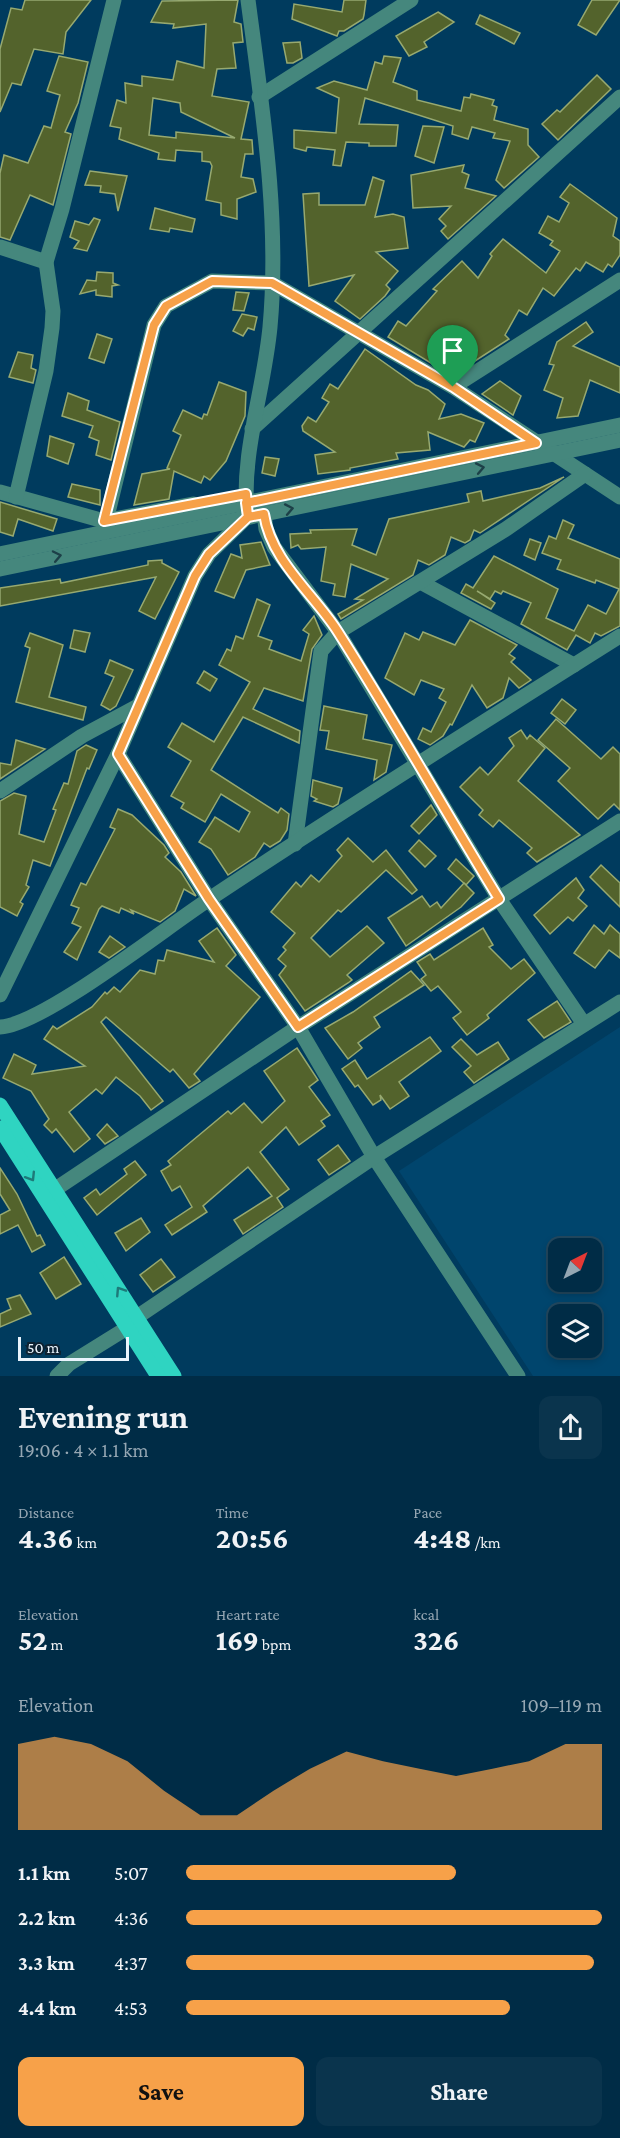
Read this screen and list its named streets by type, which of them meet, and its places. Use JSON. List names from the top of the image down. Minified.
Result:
{"scale_bar":"50 m","north":"top right","page":{"scale":"50 m","heading":["Evening run","19:06 · 4 × 1.1 km"],"stats":[["Distance","4.36 km"],["Time","20:56"],["Pace","4:48 /km"],["Elevation","52 m"],["Heart rate","169 bpm"],["kcal","326"]],"chart":["Elevation","109–119 m"],"list":[{"name":"1.1 km","note":"5:07"},{"name":"2.2 km","note":"4:36"},{"name":"3.3 km","note":"4:37"},{"name":"4.4 km","note":"4:53"}],"buttons":["Save","Share"]}}
